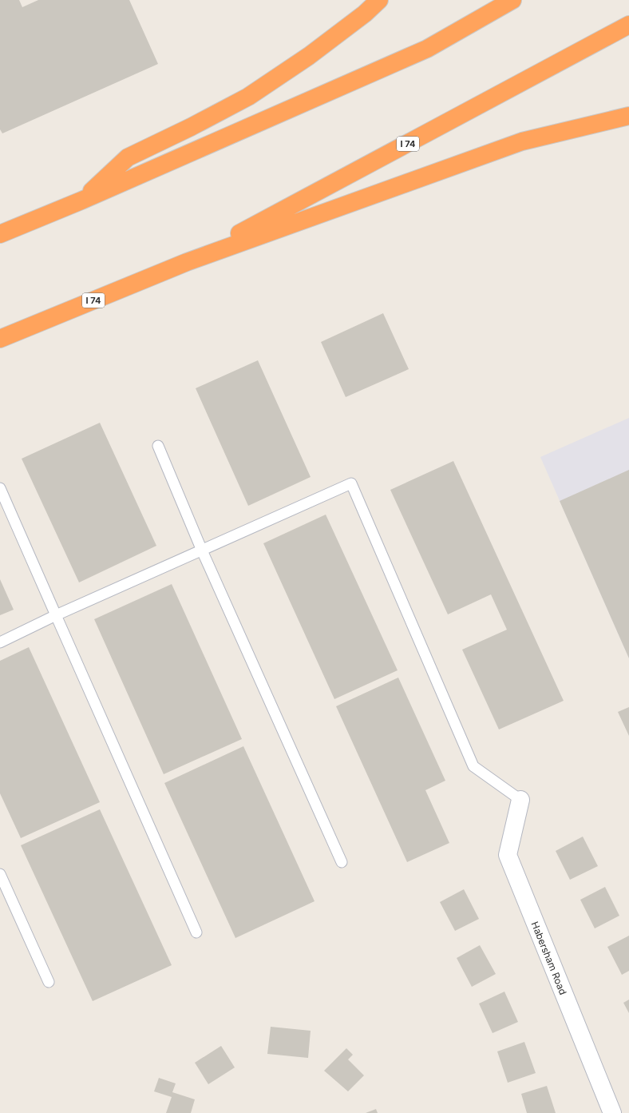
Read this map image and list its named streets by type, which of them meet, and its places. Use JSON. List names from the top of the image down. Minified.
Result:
{"streets":{"highway":["I 74"],"street":["Habersham Road"]}}
